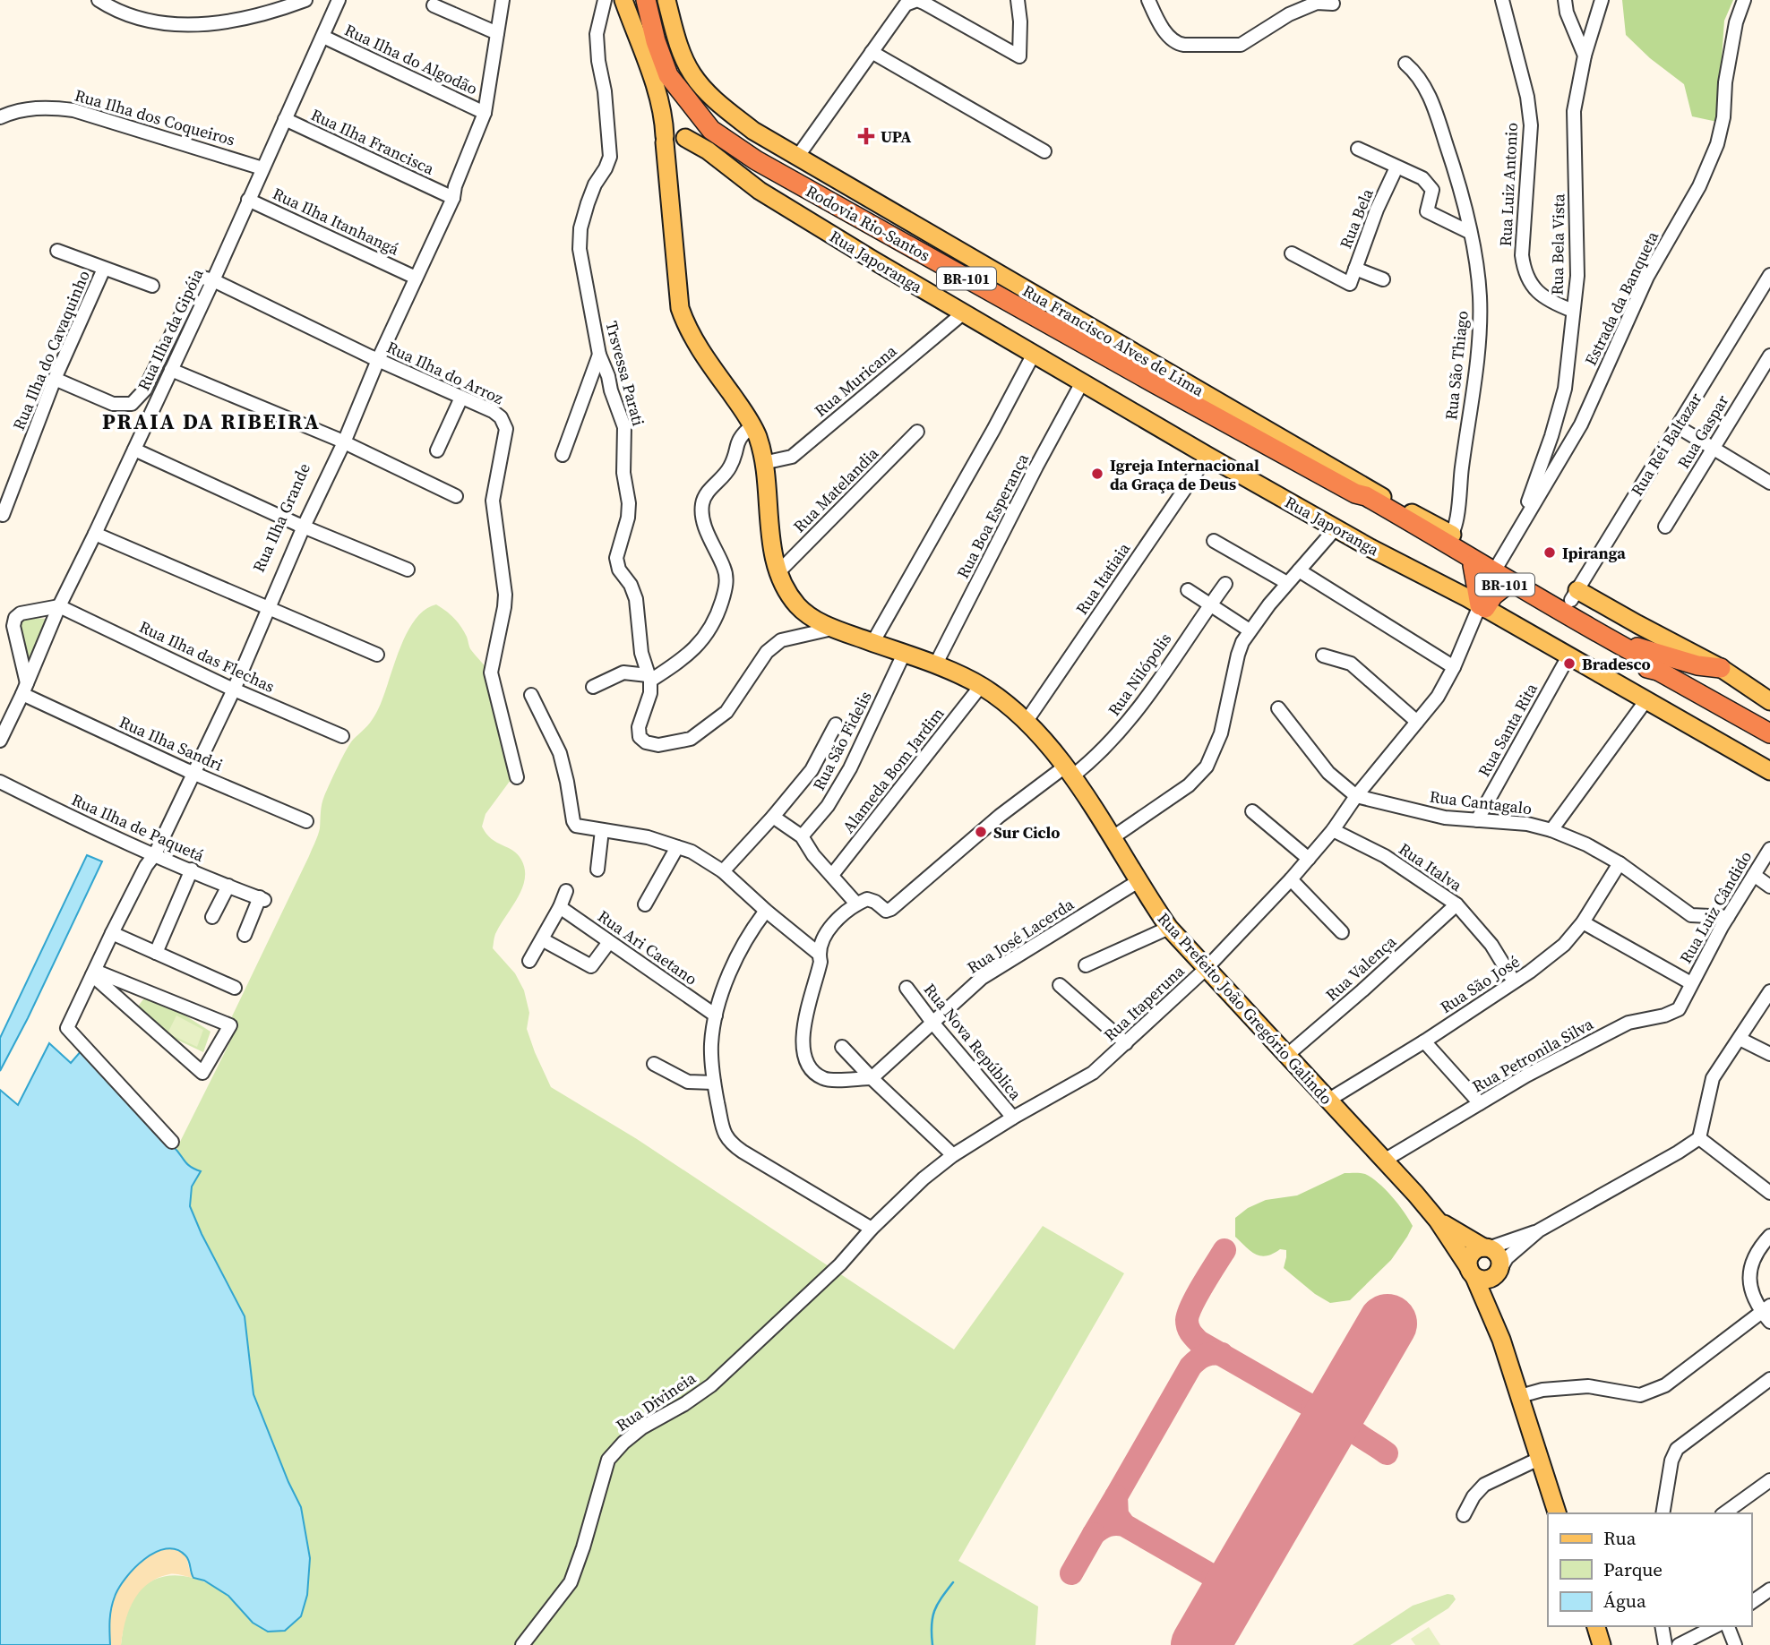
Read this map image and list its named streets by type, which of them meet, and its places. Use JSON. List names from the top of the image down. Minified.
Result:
{"streets":{"highway":["Rodovia Rio-Santos","BR-101"],"main road":["Rua Japoranga","Rua Francisco Alves de Lima","Rua Prefeito João Gregório Galindo"],"street":["Rua Ilha do Algodão","Rua Ilha dos Coqueiros","Rua Ilha Francisca","Rua Luiz Antonio","Rua Bela","Rua Ilha Itanhangá","Rua Bela Vista","Estrada da Banqueta","Rua Ilha da Gipóia","Rua Ilha do Cavaquinho","Rua São Thiago","Rua Ilha do Arroz","Trsvessa Parati","Rua Muricana","Rua Gaspar","Rua Rei Baltazar","Rua Matelandia","Rua Boa Esperança","Rua Ilha Grande","Rua Itatiaia","Rua Ilha das Flechas","Rua Nilópolis","Rua Santa Rita","Rua São Fidelis","Rua Ilha Sandri","Alameda Bom Jardim","Rua Cantagalo","Rua Ilha de Paquetá","Rua Italva","Rua Luiz Cândido","Rua José Lacerda","Rua Ari Caetano","Rua Valença","Rua São José","Rua Itaperuna","Rua Nova República","Rua Petronila Silva","Rua Divineia"]},"crossings":[["Rua Ilha do Algodão","Rua Ilha da Gipóia"],["Rua Ilha do Algodão","Rua Ilha Grande"],["Rua Ilha dos Coqueiros","Rua Ilha da Gipóia"],["Rua Ilha Francisca","Rua Ilha da Gipóia"],["Rua Ilha Francisca","Rua Ilha Grande"],["Rua Luiz Antonio","Rua Bela Vista"],["Rua Ilha Itanhangá","Rua Ilha da Gipóia"],["Rua Ilha Itanhangá","Rua Ilha Grande"],["Rodovia Rio-Santos","Estrada da Banqueta"],["Rodovia Rio-Santos","Rua Francisco Alves de Lima"],["Rodovia Rio-Santos","Rua São Thiago"],["Rodovia Rio-Santos","Rua Rei Baltazar"],["Rua Bela Vista","Estrada da Banqueta"],["Rua Japoranga","Rua Muricana"],["Rua Japoranga","Rua Boa Esperança"],["Rua Japoranga","Rua Itatiaia"],["Rua Japoranga","Rua Santa Rita"],["Rua Japoranga","Rua Itaperuna"],["Rua Japoranga","Rua Prefeito João Gregório Galindo"],["Rua Ilha da Gipóia","Rua Ilha do Arroz"],["Rua Ilha da Gipóia","Rua Ilha das Flechas"],["Rua Ilha da Gipóia","Rua Ilha Sandri"],["Rua Francisco Alves de Lima","Rua São Thiago"],["Rua Ilha do Arroz","Rua Ilha Grande"],["Trsvessa Parati","Rua Prefeito João Gregório Galindo"],["Rua Muricana","Rua Prefeito João Gregório Galindo"],["Rua Matelandia","Rua Prefeito João Gregório Galindo"],["Rua Boa Esperança","Rua Prefeito João Gregório Galindo"],["Rua Ilha Grande","Rua Ilha das Flechas"],["Rua Ilha Grande","Rua Ilha Sandri"],["Rua Ilha Grande","Rua Ilha de Paquetá"],["Rua Itatiaia","Rua Prefeito João Gregório Galindo"],["Rua Nilópolis","Rua Prefeito João Gregório Galindo"],["Rua Santa Rita","Rua Cantagalo"],["Rua São Fidelis","Rua Prefeito João Gregório Galindo"],["Alameda Bom Jardim","Rua Prefeito João Gregório Galindo"],["Rua Cantagalo","Rua Luiz Cândido"],["Rua Cantagalo","Rua São José"],["Rua Cantagalo","Rua Itaperuna"],["Rua Italva","Rua Valença"],["Rua Italva","Rua São José"],["Rua Italva","Rua Itaperuna"],["Rua Luiz Cândido","Rua Petronila Silva"],["Rua José Lacerda","Rua Prefeito João Gregório Galindo"],["Rua José Lacerda","Rua Nova República"],["Rua Valença","Rua Prefeito João Gregório Galindo"],["Rua São José","Rua Prefeito João Gregório Galindo"],["Rua Itaperuna","Rua Prefeito João Gregório Galindo"],["Rua Itaperuna","Rua Nova República"],["Rua Itaperuna","Rua Divineia"],["Rua Prefeito João Gregório Galindo","Rua Petronila Silva"]],"districts":["PRAIA DA RIBEIRA"],"places":{"health":["UPA"],"other":["Igreja Internacional da Graça de Deus","Ipiranga","Bradesco","Sur Ciclo"]},"legend":["Rua","Parque","Água"]}
